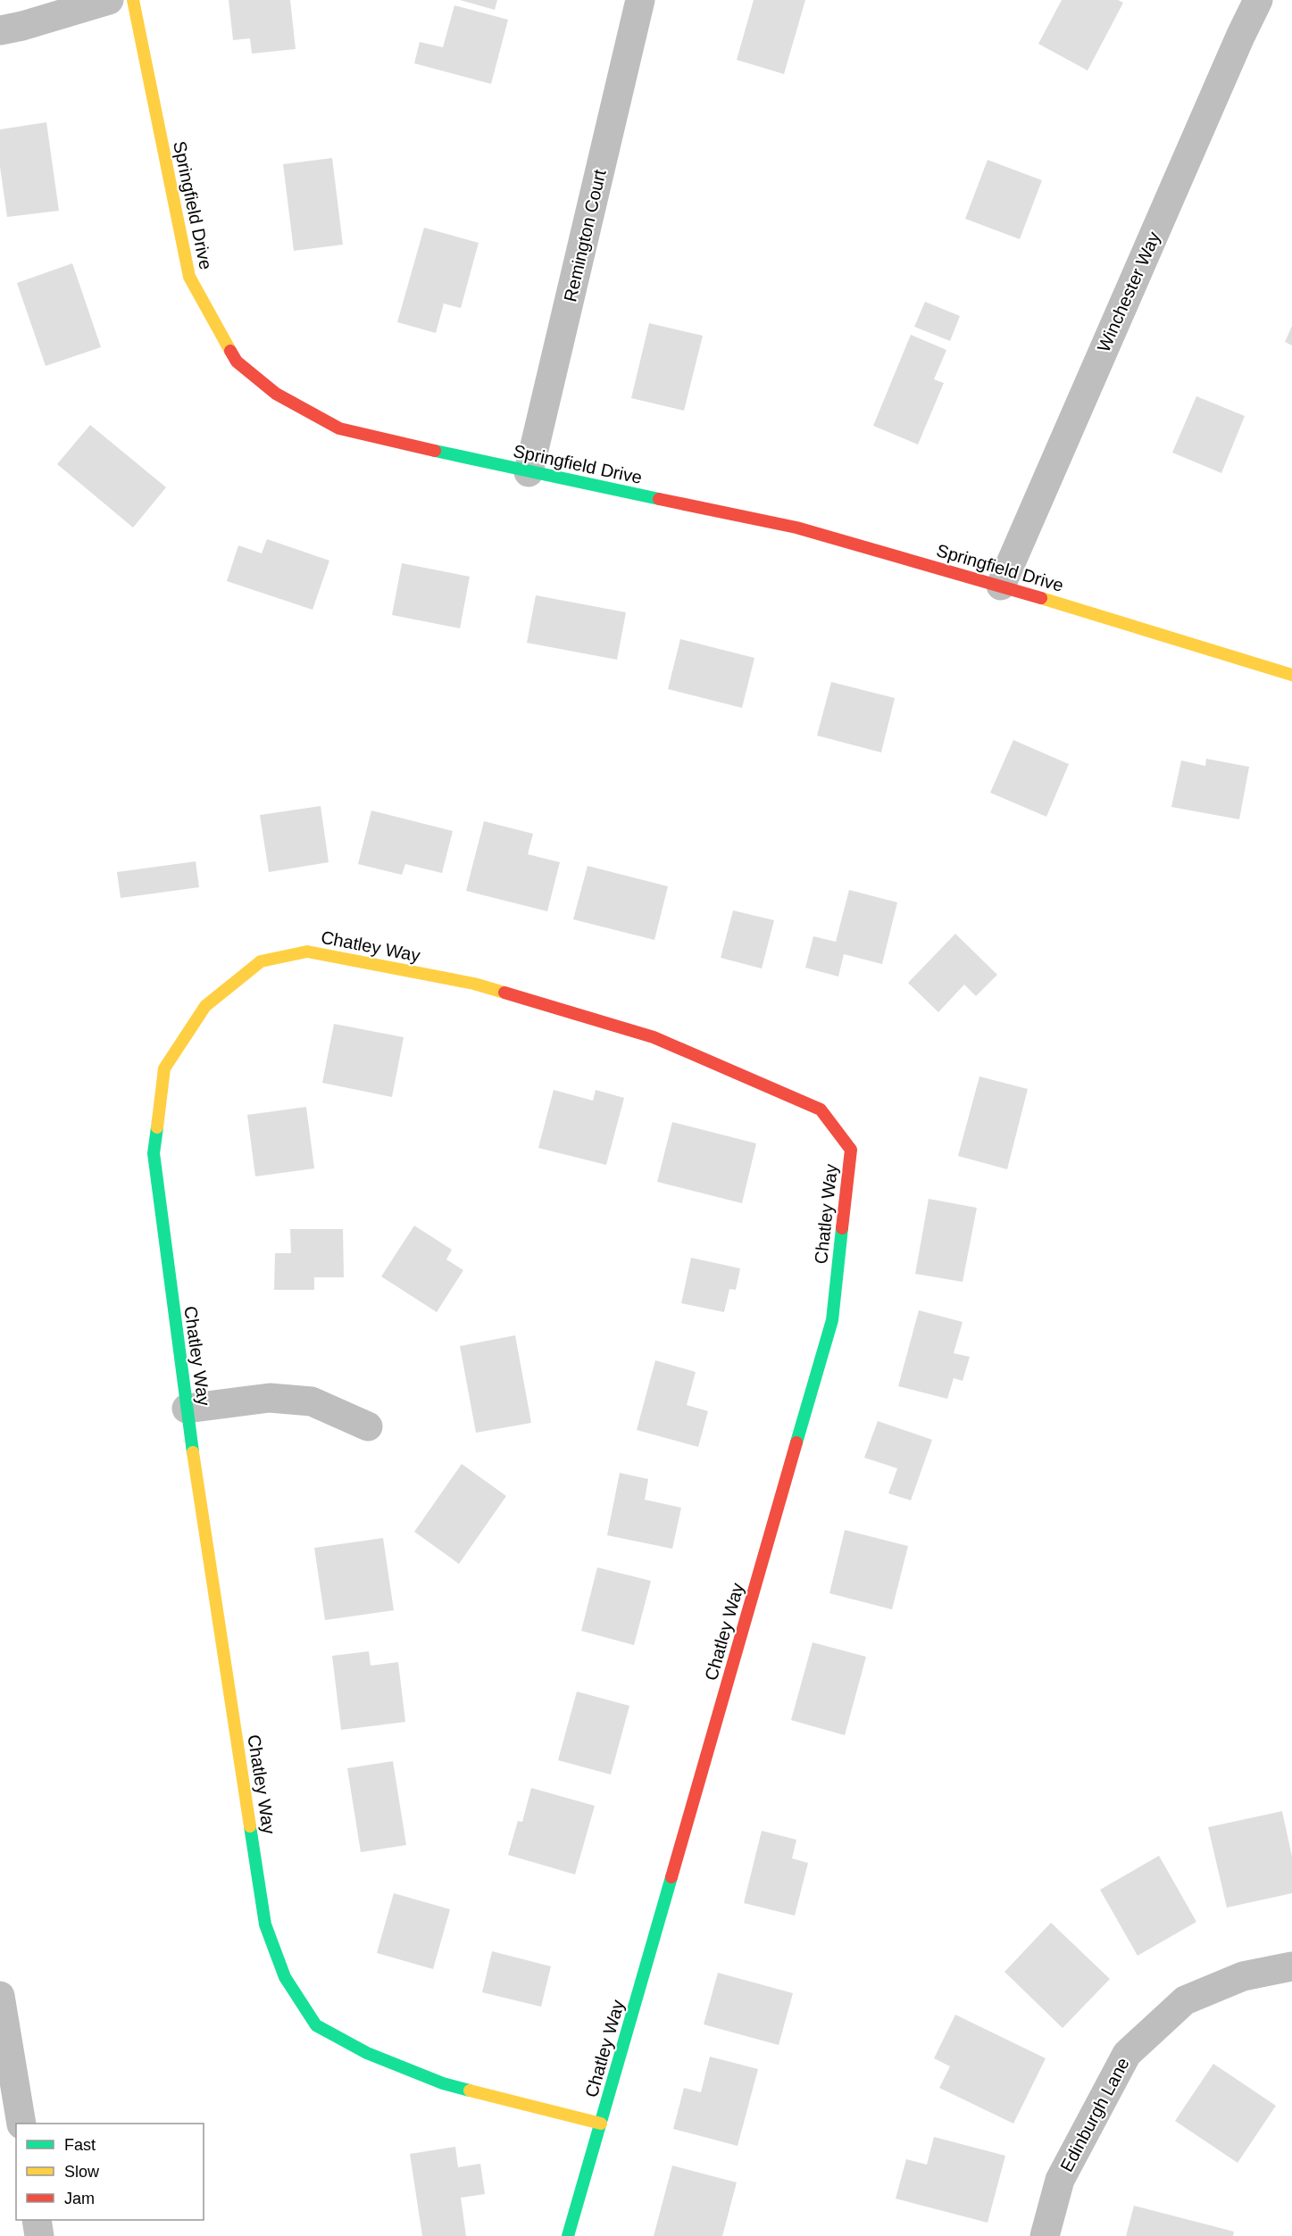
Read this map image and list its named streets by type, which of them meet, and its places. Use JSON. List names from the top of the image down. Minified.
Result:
{"streets":{"street":["Springfield Drive","Remington Court","Winchester Way","Chatley Way","Edinburgh Lane"]},"crossings":[["Springfield Drive","Remington Court"],["Springfield Drive","Winchester Way"]],"legend":["Fast","Slow","Jam"]}
